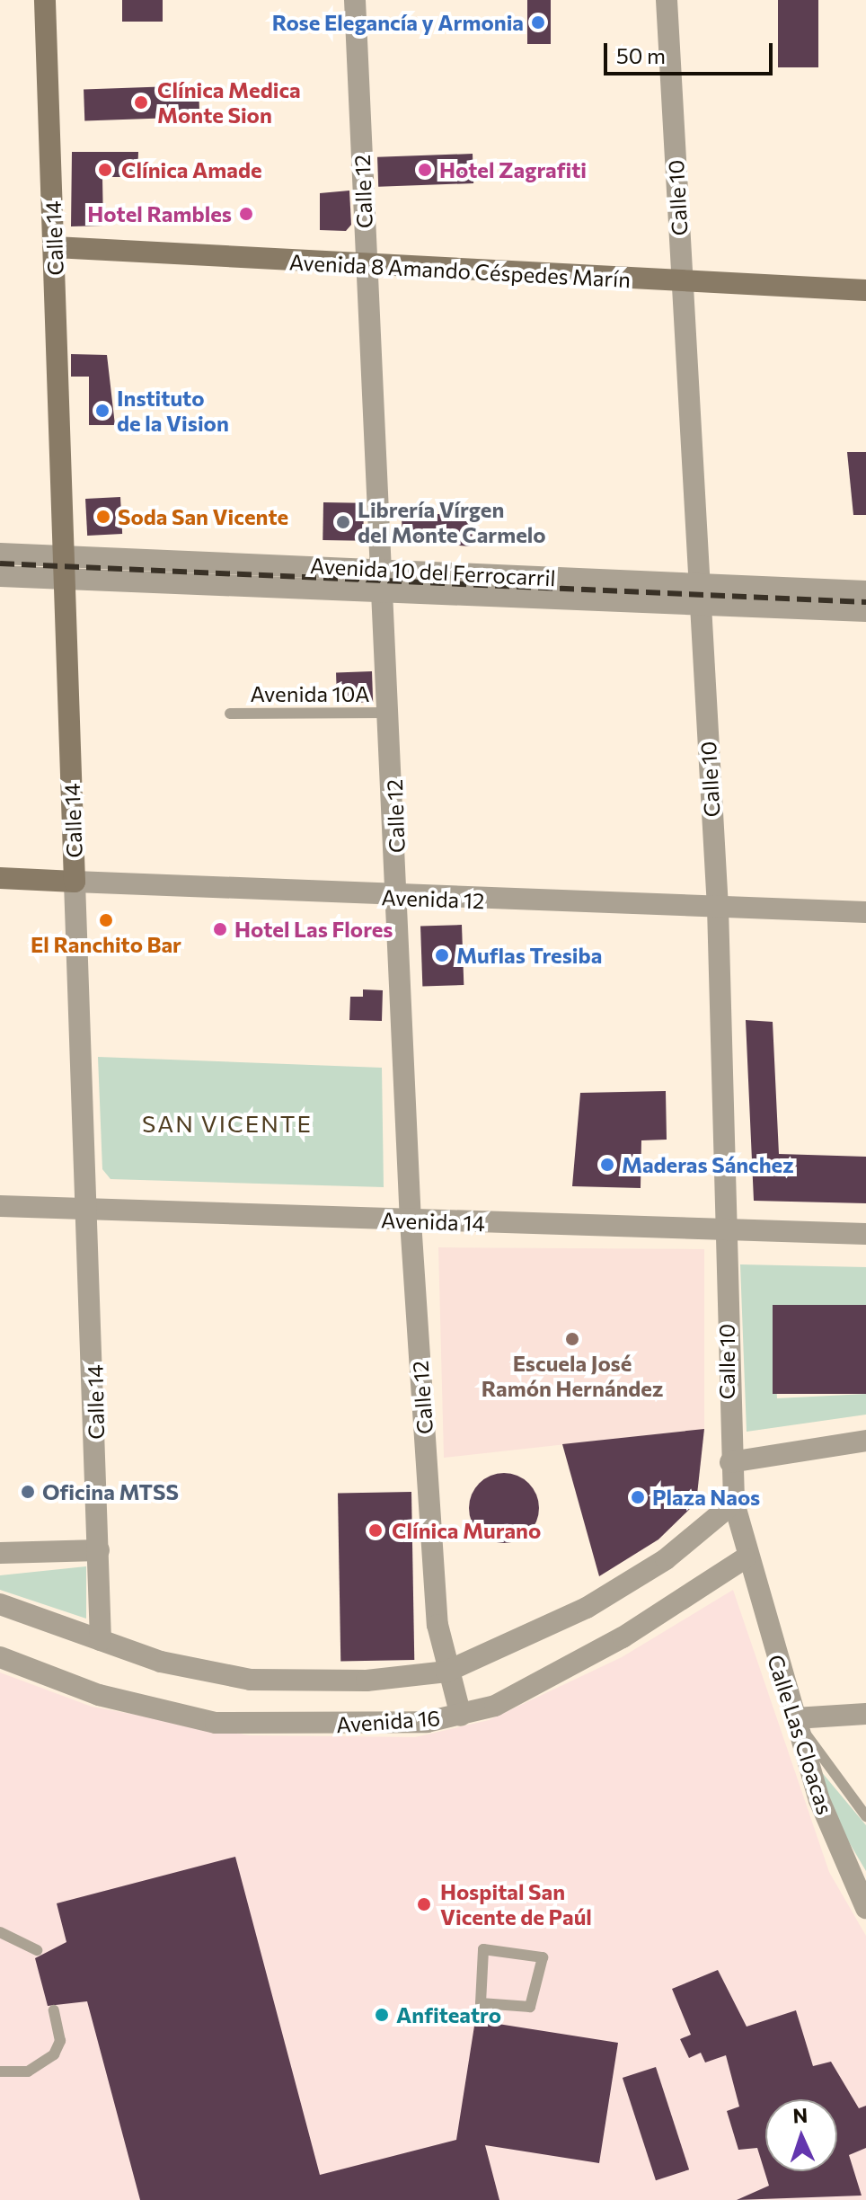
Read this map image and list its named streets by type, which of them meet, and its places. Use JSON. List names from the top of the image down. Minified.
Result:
{"streets":{"main road":["Calle 14","Avenida 8 Amando Céspedes Marín","Avenida 12"],"street":["Calle 12","Calle 10","Avenida 10 del Ferrocarril","Avenida 14","Avenida 16","Calle Las Cloacas"],"lane":["Avenida 10A"]},"crossings":[["Calle 12","Avenida 8 Amando Céspedes Marín"],["Calle 12","Avenida 10 del Ferrocarril"],["Calle 12","Avenida 10A"],["Calle 12","Avenida 12"],["Calle 12","Avenida 14"],["Calle 12","Avenida 16"],["Calle 10","Avenida 8 Amando Céspedes Marín"],["Calle 10","Avenida 10 del Ferrocarril"],["Calle 10","Avenida 12"],["Calle 10","Avenida 14"],["Calle 10","Avenida 16"],["Calle 10","Calle Las Cloacas"],["Calle 14","Avenida 8 Amando Céspedes Marín"],["Calle 14","Avenida 10 del Ferrocarril"],["Calle 14","Avenida 12"],["Calle 14","Avenida 14"],["Calle 14","Avenida 16"],["Avenida 16","Calle Las Cloacas"]],"districts":["SAN VICENTE"],"places":["Rose Elegancía y Armonia","Clínica Medica Monte Sion","Clínica Amade","Hotel Zagrafiti","Hotel Rambles","Instituto de la Vision","Soda San Vicente","Librería Vírgen del Monte Carmelo","El Ranchito Bar","Hotel Las Flores","Muflas Tresiba","Maderas Sánchez","Escuela José Ramón Hernández","Oficina MTSS","Plaza Naos","Clínica Murano","Hospital San Vicente de Paúl","Anfiteatro"],"scale_bar":"50 m","north":"top"}
